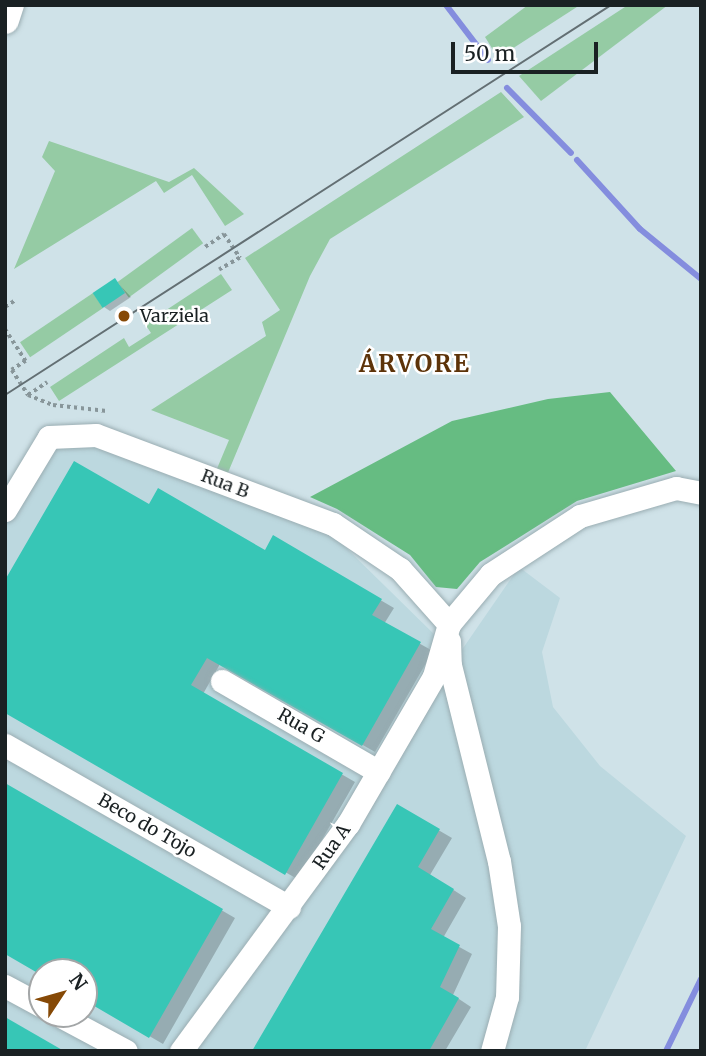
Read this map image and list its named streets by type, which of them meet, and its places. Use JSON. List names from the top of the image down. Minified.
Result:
{"streets":{"street":["Rua B","Rua G","Beco do Tojo","Rua A"]},"crossings":[["Rua B","Rua A"],["Rua G","Rua A"],["Beco do Tojo","Rua A"]],"districts":["ÁRVORE"],"places":["Varziela"],"scale_bar":"50 m","north":"top right"}
